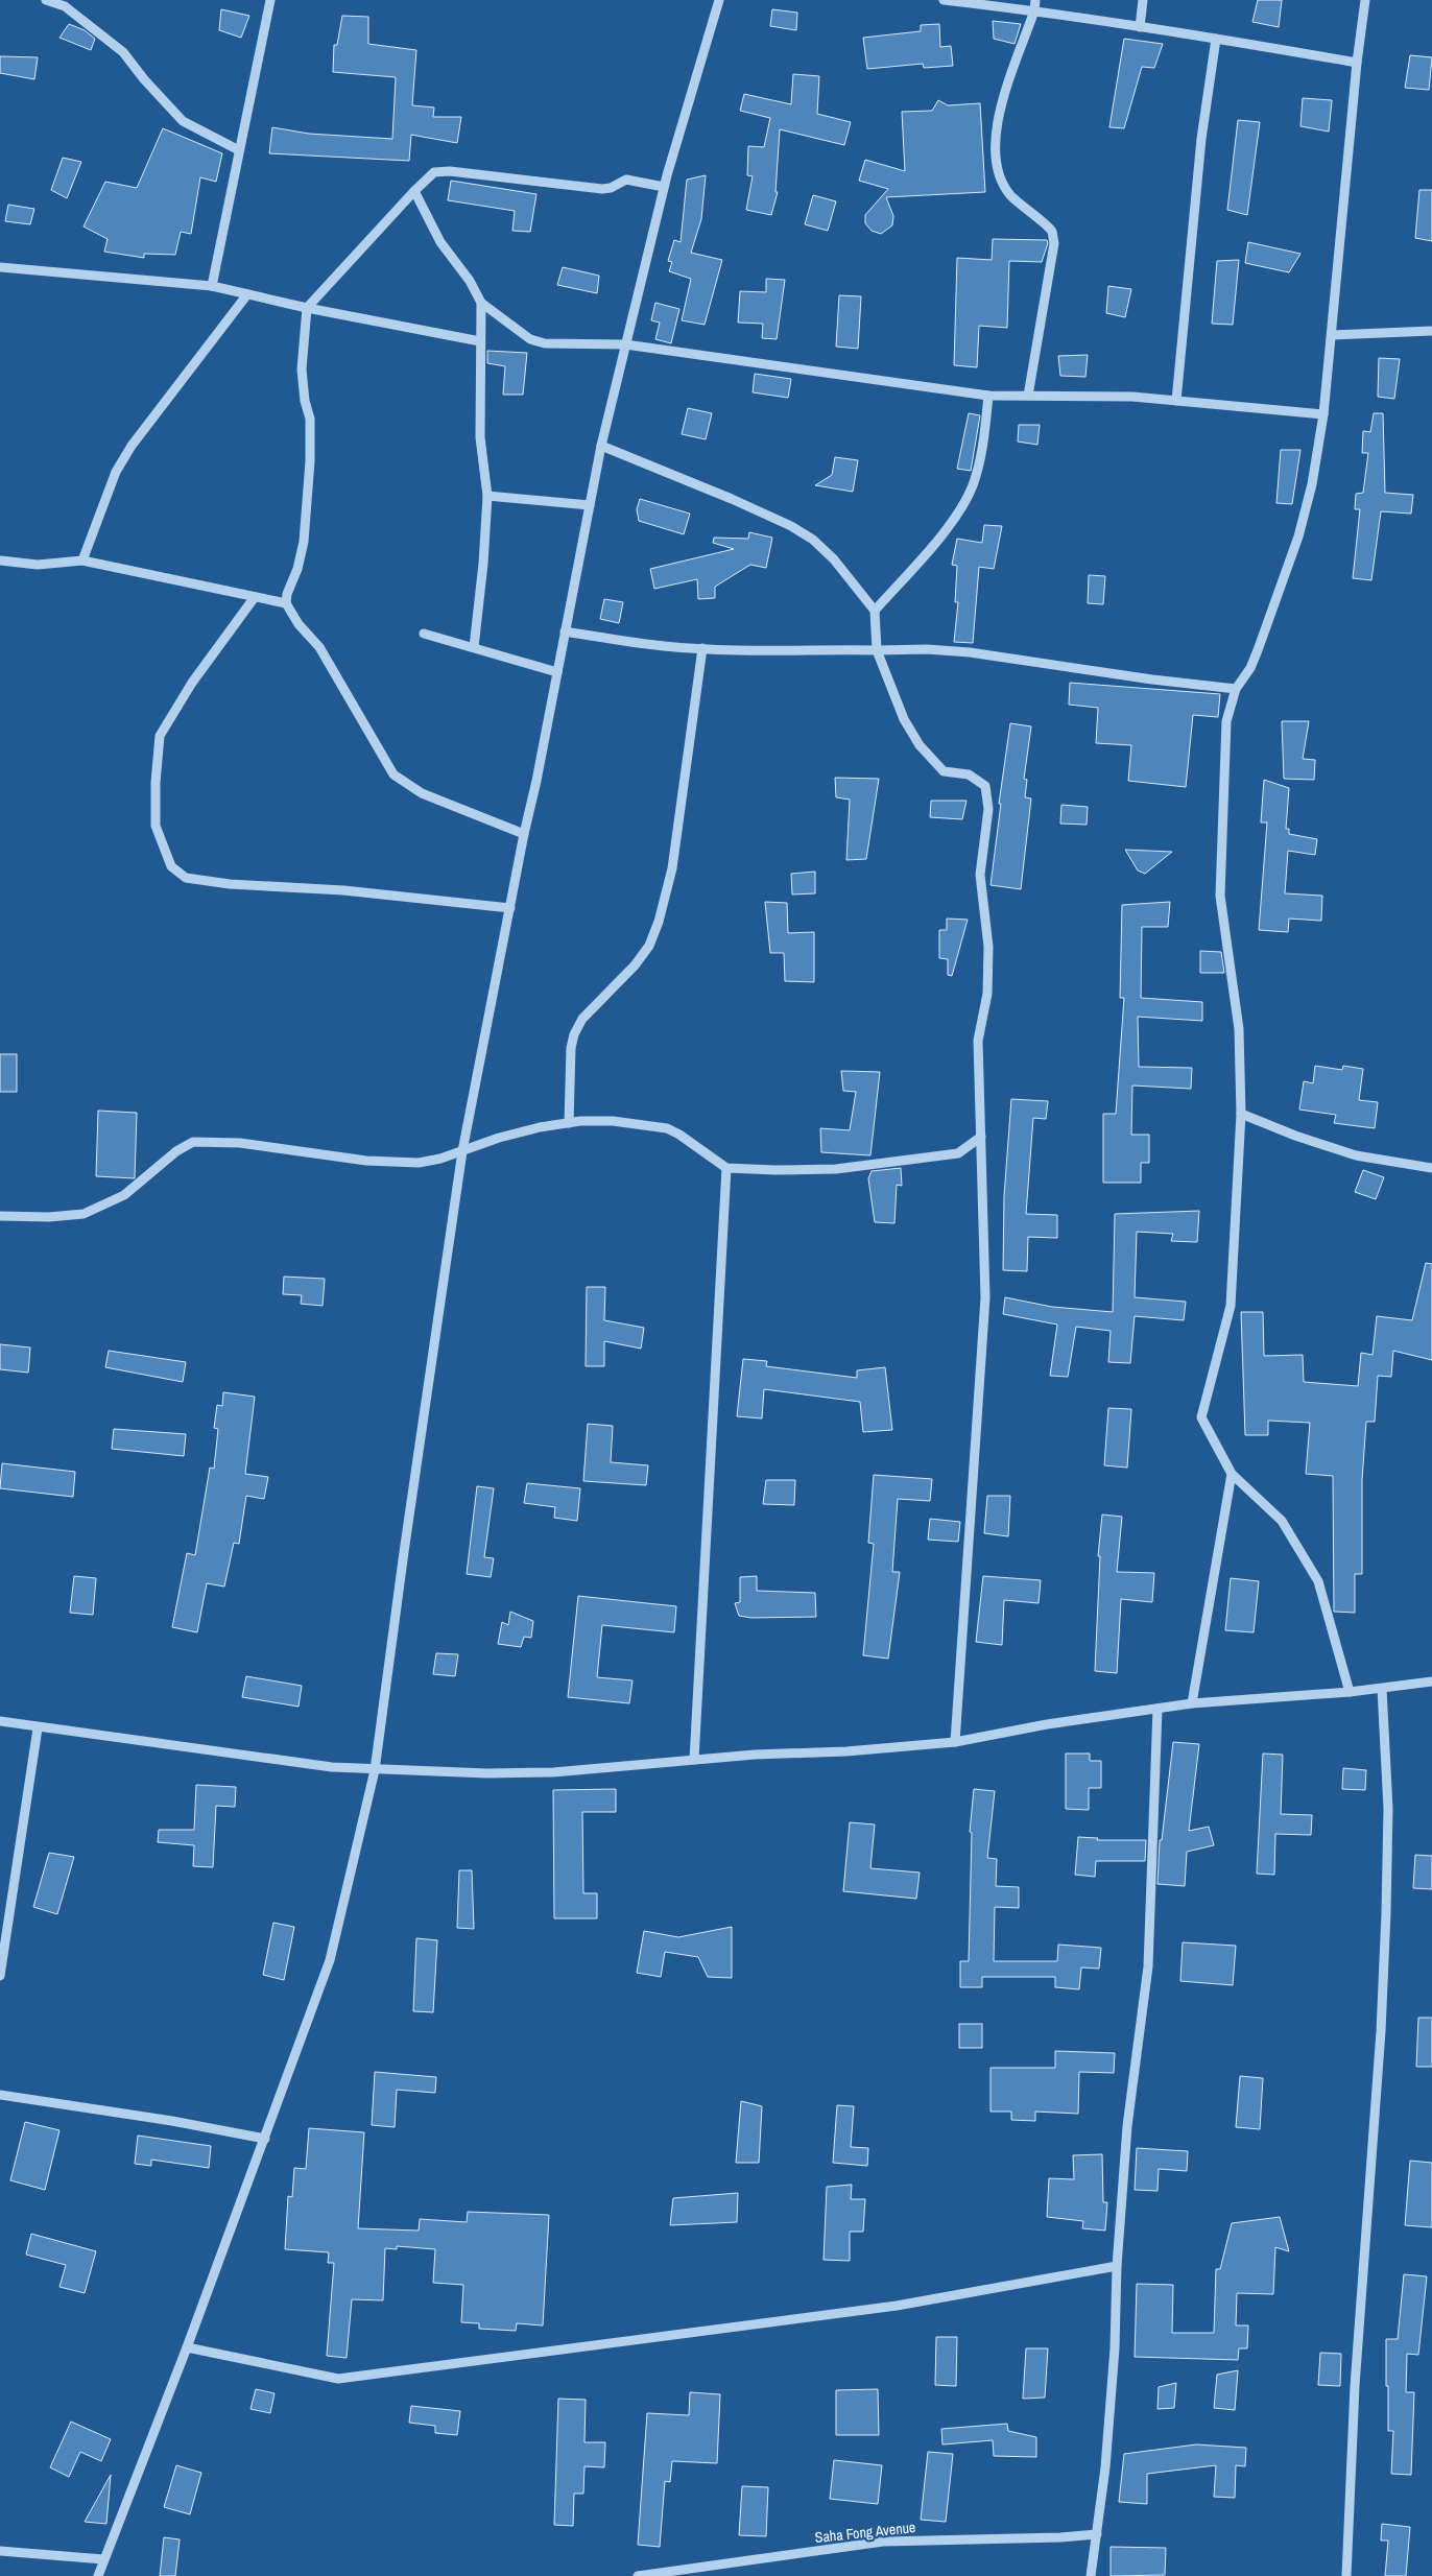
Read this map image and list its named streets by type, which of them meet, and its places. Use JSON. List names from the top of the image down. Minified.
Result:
{"streets":{"street":["Saha Fong Avenue"]}}
